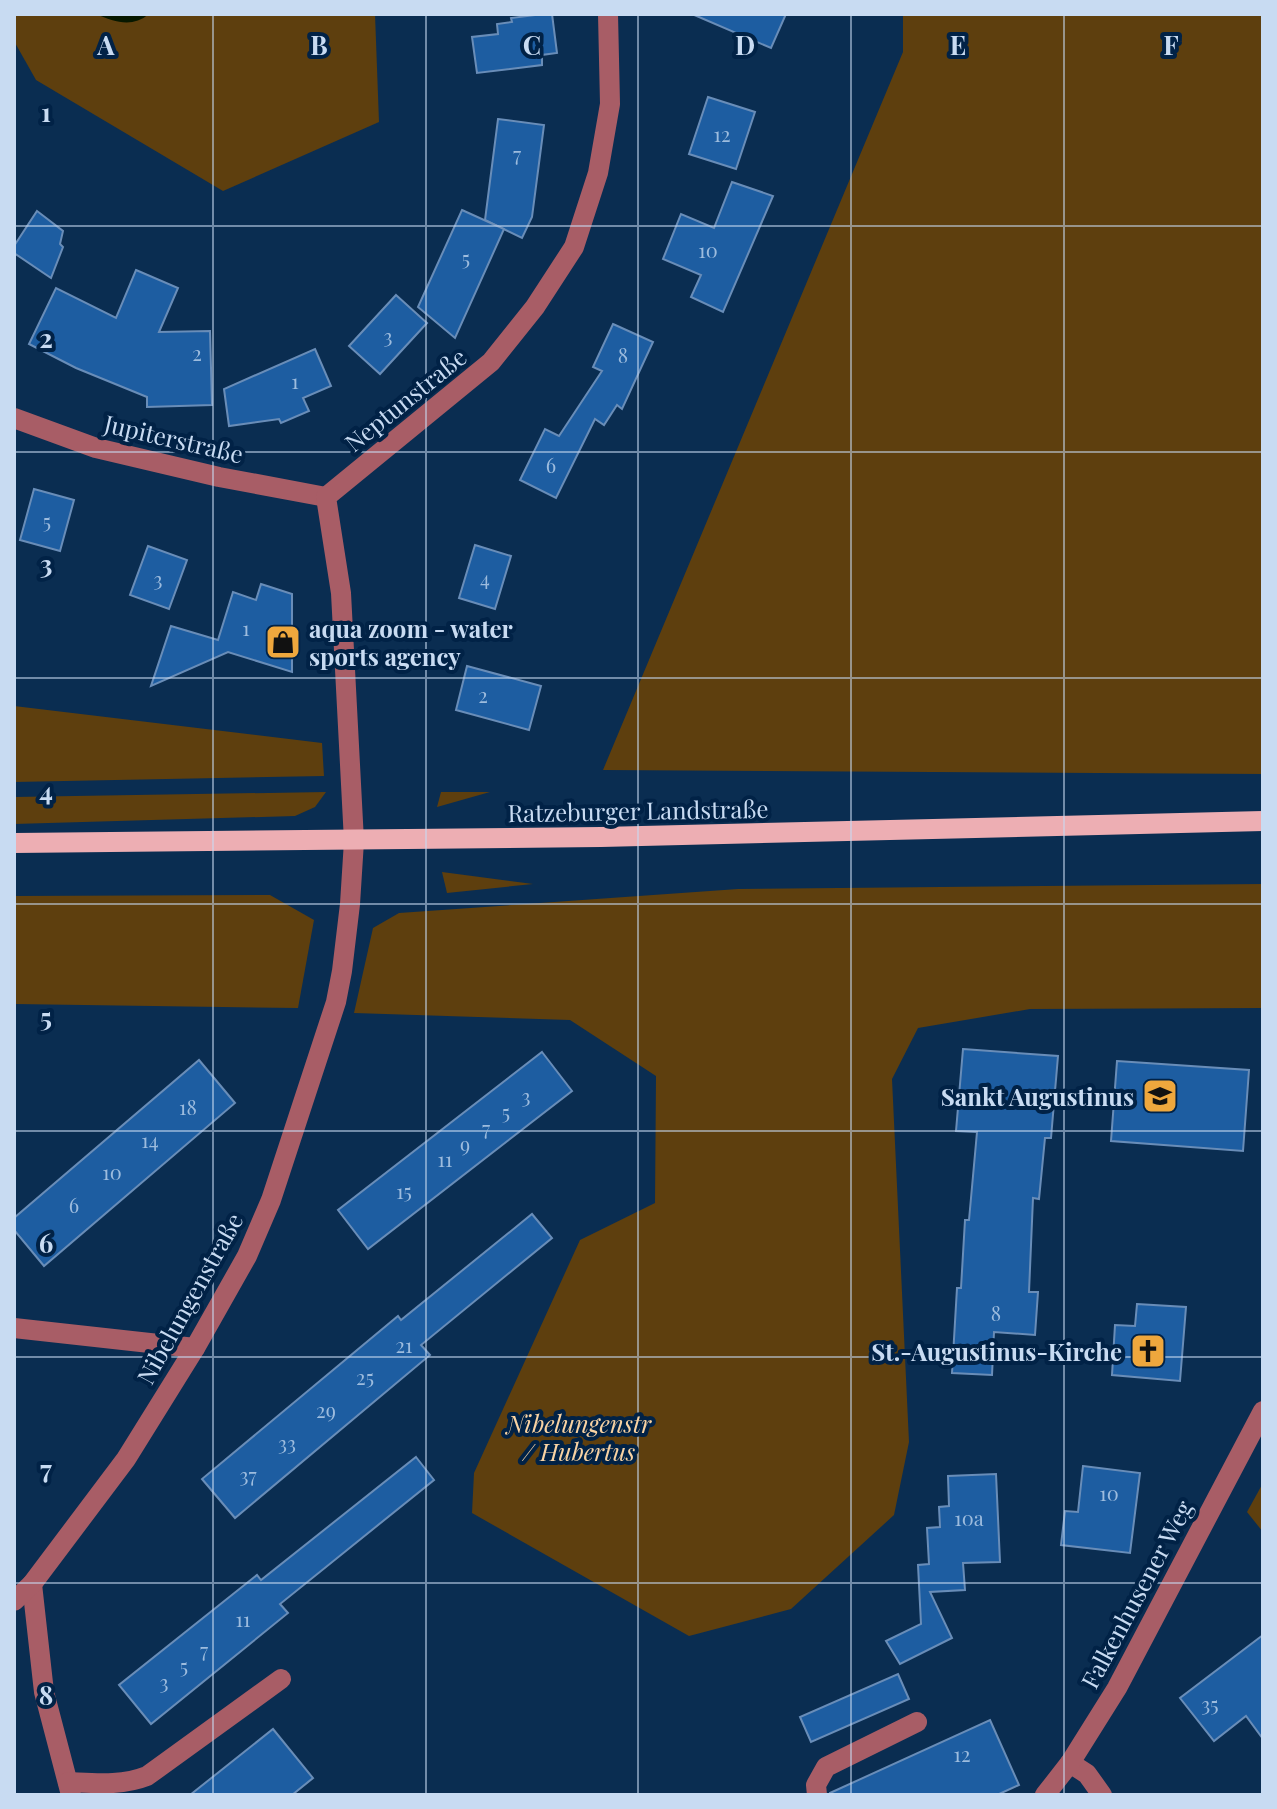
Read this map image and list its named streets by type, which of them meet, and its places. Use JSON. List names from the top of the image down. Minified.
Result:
{"streets":{"main road":["Ratzeburger Landstraße"],"street":["Neptunstraße","Jupiterstraße","Nibelungenstraße","Falkenhusener Weg"]},"crossings":[["Neptunstraße","Jupiterstraße"],["Ratzeburger Landstraße","Nibelungenstraße"]],"parks":["Nibelungenstr / Hubertus"],"places":{"shop":["aqua zoom - water sports agency"],"school or university":["Sankt Augustinus"],"church":["St.-Augustinus-Kirche"]},"house_numbers":["12","7","10","5","3","2","8","1","6","5","4","3","1","2","3","18","5","7","14","9","11","10","15","6","8","21","25","29","33","37","10","10a","11","7","5","3","35","12"],"grid":{"columns":["A","B","C","D","E","F"],"rows":["1","2","3","4","5","6","7","8"]}}
